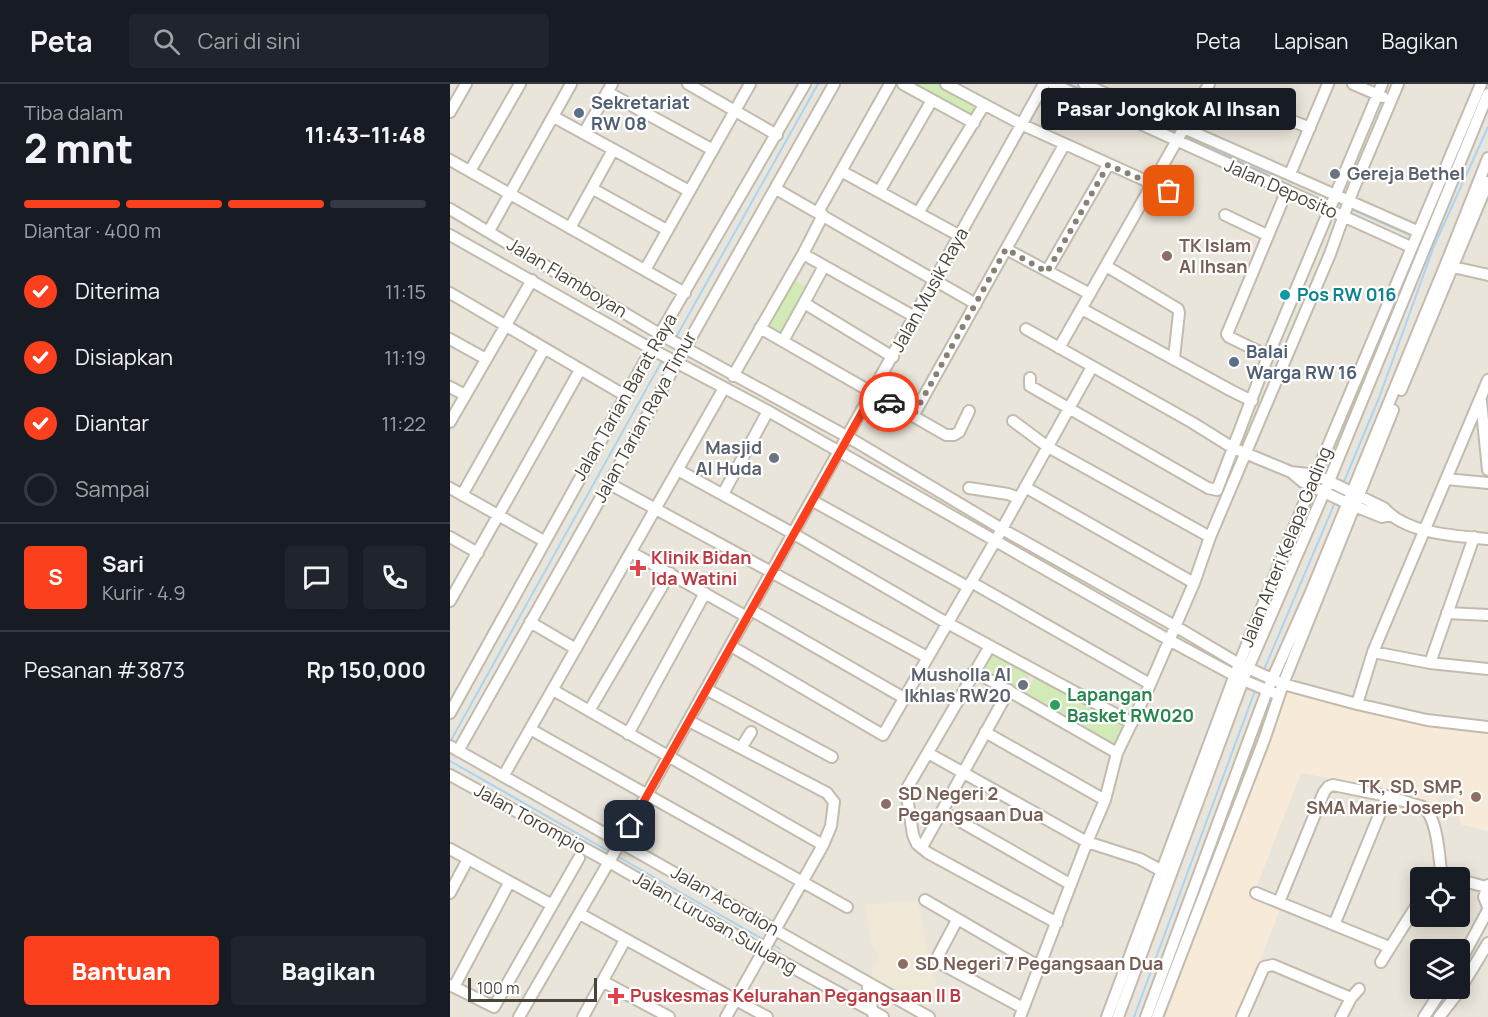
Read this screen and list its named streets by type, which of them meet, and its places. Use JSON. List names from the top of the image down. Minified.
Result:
{"streets":{"street":["Jalan Deposito","Jalan Flamboyan","Jalan Musik Raya","Jalan Tarian Barat Raya","Jalan Tarian Raya Timur","Jalan Arteri Kelapa Gading","Jalan Torompio","Jalan Acordion","Jalan Lurusan Suluang"]},"crossings":[["Jalan Deposito","Jalan Arteri Kelapa Gading"],["Jalan Flamboyan","Jalan Musik Raya"],["Jalan Flamboyan","Jalan Tarian Barat Raya"],["Jalan Flamboyan","Jalan Tarian Raya Timur"],["Jalan Musik Raya","Jalan Torompio"],["Jalan Musik Raya","Jalan Acordion"],["Jalan Musik Raya","Jalan Lurusan Suluang"],["Jalan Tarian Raya Timur","Jalan Acordion"],["Jalan Torompio","Jalan Lurusan Suluang"],["Jalan Acordion","Jalan Lurusan Suluang"]],"places":{"other":["Sekretariat RW 08","Gereja Bethel","Pasar Jongkok Al Ihsan","TK Islam Al Ihsan","Pos RW 016","Balai Warga RW 16","Masjid Al Huda","Musholla Al Ikhlas RW20","Lapangan Basket RW020","TK, SD, SMP, SMA Marie Joseph","SD Negeri 2 Pegangsaan Dua","SD Negeri 7 Pegangsaan Dua"],"health":["Klinik Bidan Ida Watini","Puskesmas Kelurahan Pegangsaan II B"]},"scale_bar":"100 m","page":{"header":"Peta","search":"Cari di sini","nav":["Peta","Lapisan","Bagikan"],"heading":["2 mnt","Tiba dalam","11:43–11:48"],"panel":["Sari","Kurir · 4.9","Pesanan #3873","Rp 150,000"],"bubble":"Pasar Jongkok Al Ihsan","bar":"Diantar · 400 m","list":[["Diterima","11:15"],["Disiapkan","11:19"],["Diantar","11:22"],"Sampai"],"round":"S","buttons":["Bantuan","Bagikan"],"scale":"100 m"}}
